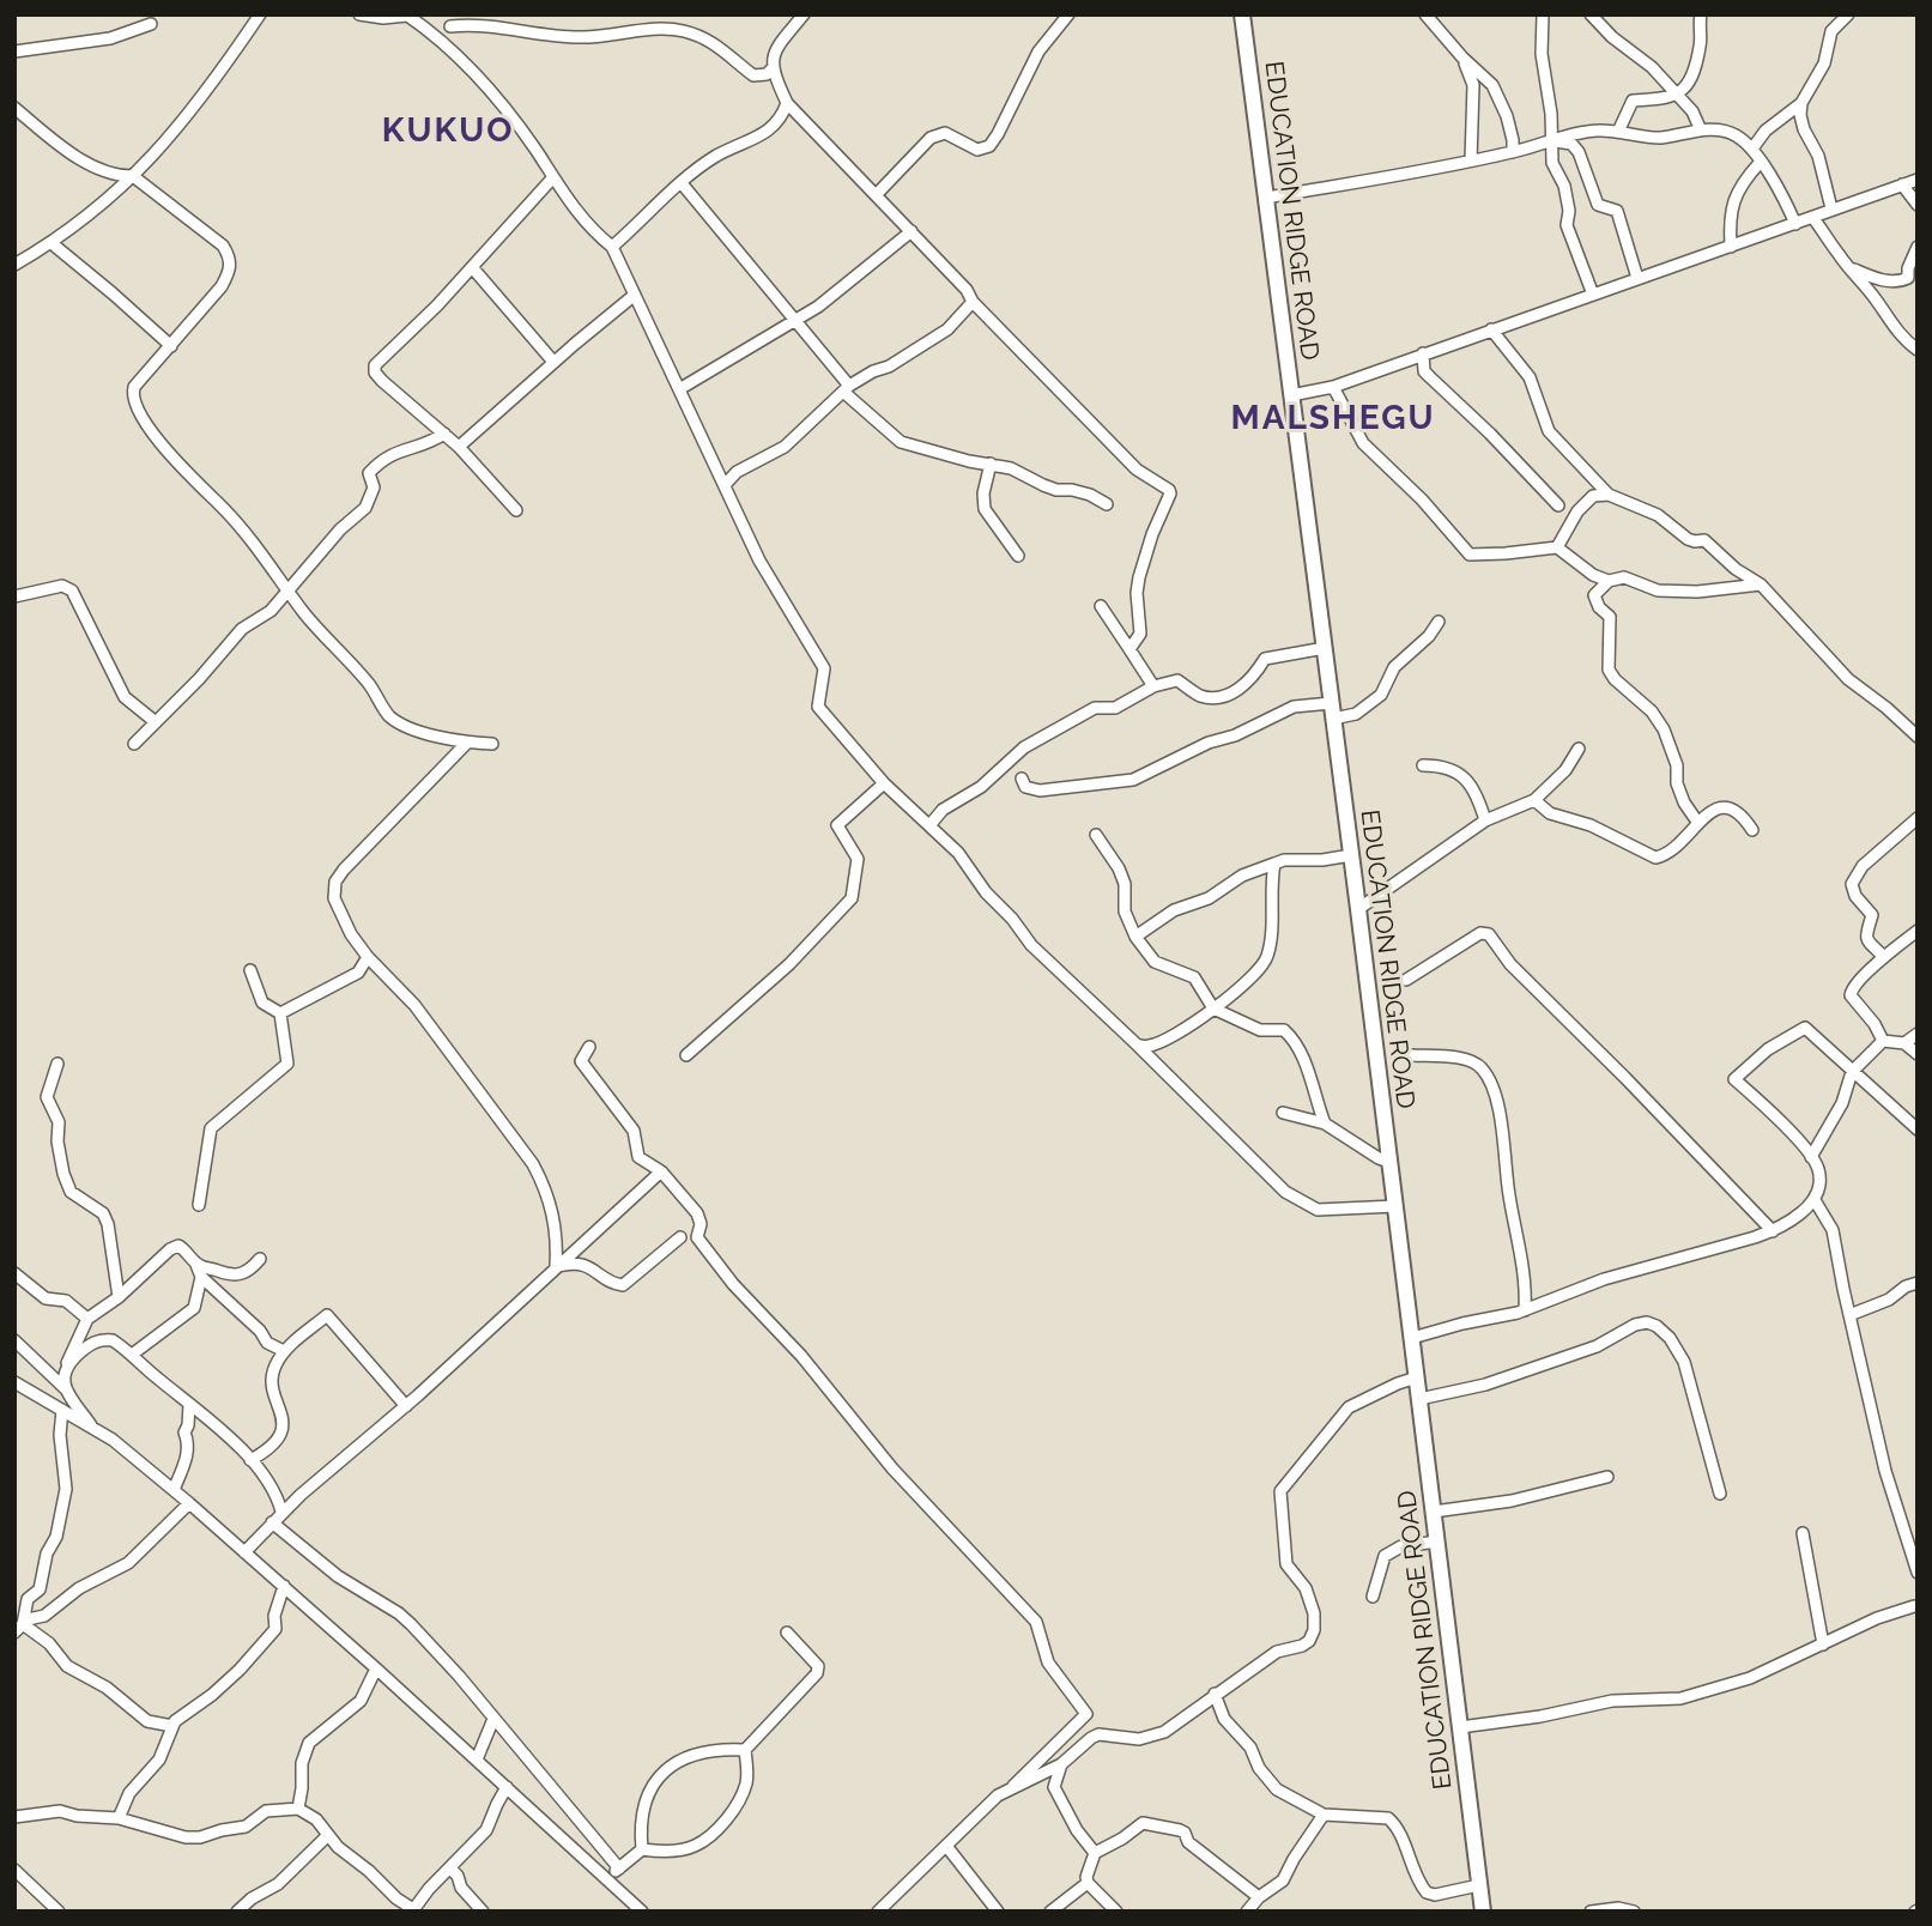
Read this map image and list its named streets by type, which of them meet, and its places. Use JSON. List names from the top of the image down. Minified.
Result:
{"streets":{"main road":["EDUCATION RIDGE ROAD"]},"districts":["KUKUO","MALSHEGU"]}
